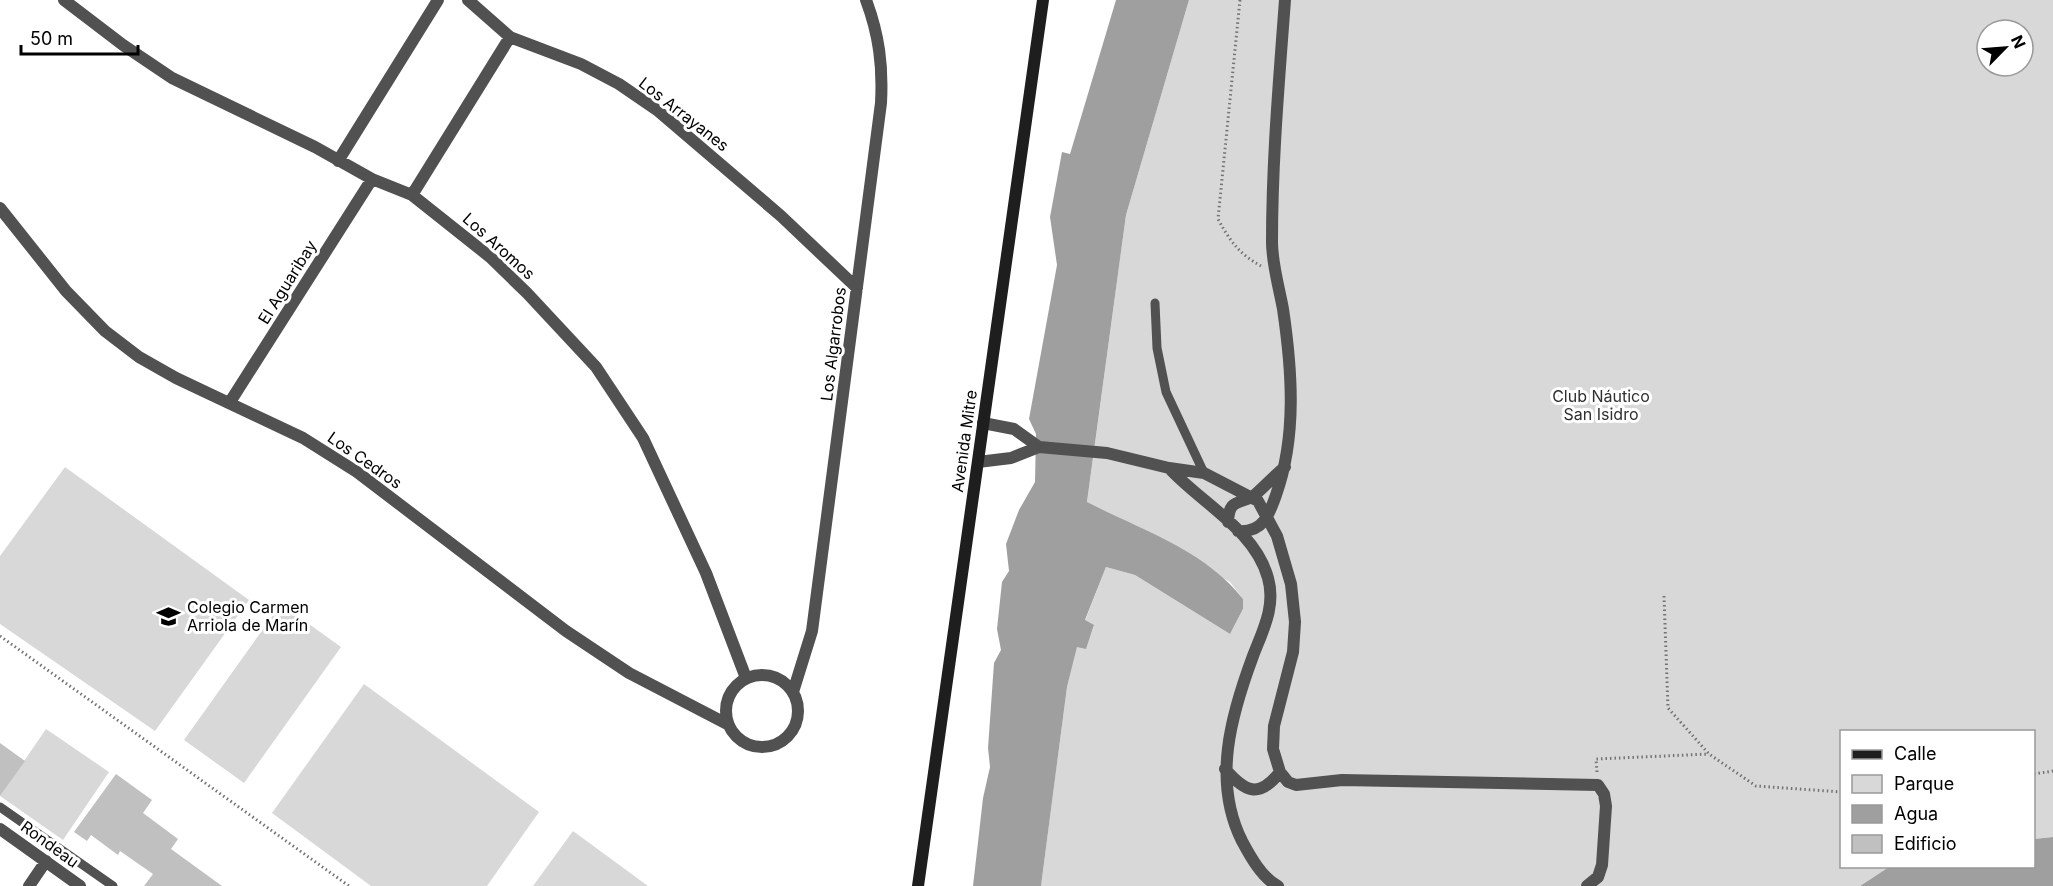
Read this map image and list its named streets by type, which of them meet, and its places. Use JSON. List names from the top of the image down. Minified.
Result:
{"streets":{"street":["Los Arrayanes","Los Aromos","El Aguaribay","Los Algarrobos","Avenida Mitre","Los Cedros","Rondeau"]},"crossings":[["Los Arrayanes","Los Algarrobos"],["Los Aromos","El Aguaribay"],["Los Aromos","Los Algarrobos"],["Los Aromos","Los Cedros"],["El Aguaribay","Los Cedros"],["Los Algarrobos","Los Cedros"]],"parks":["Club Náutico San Isidro"],"places":{"school or university":["Colegio Carmen Arriola de Marín"]},"legend":["Calle","Parque","Agua","Edificio"],"scale_bar":"50 m","north":"top right"}
